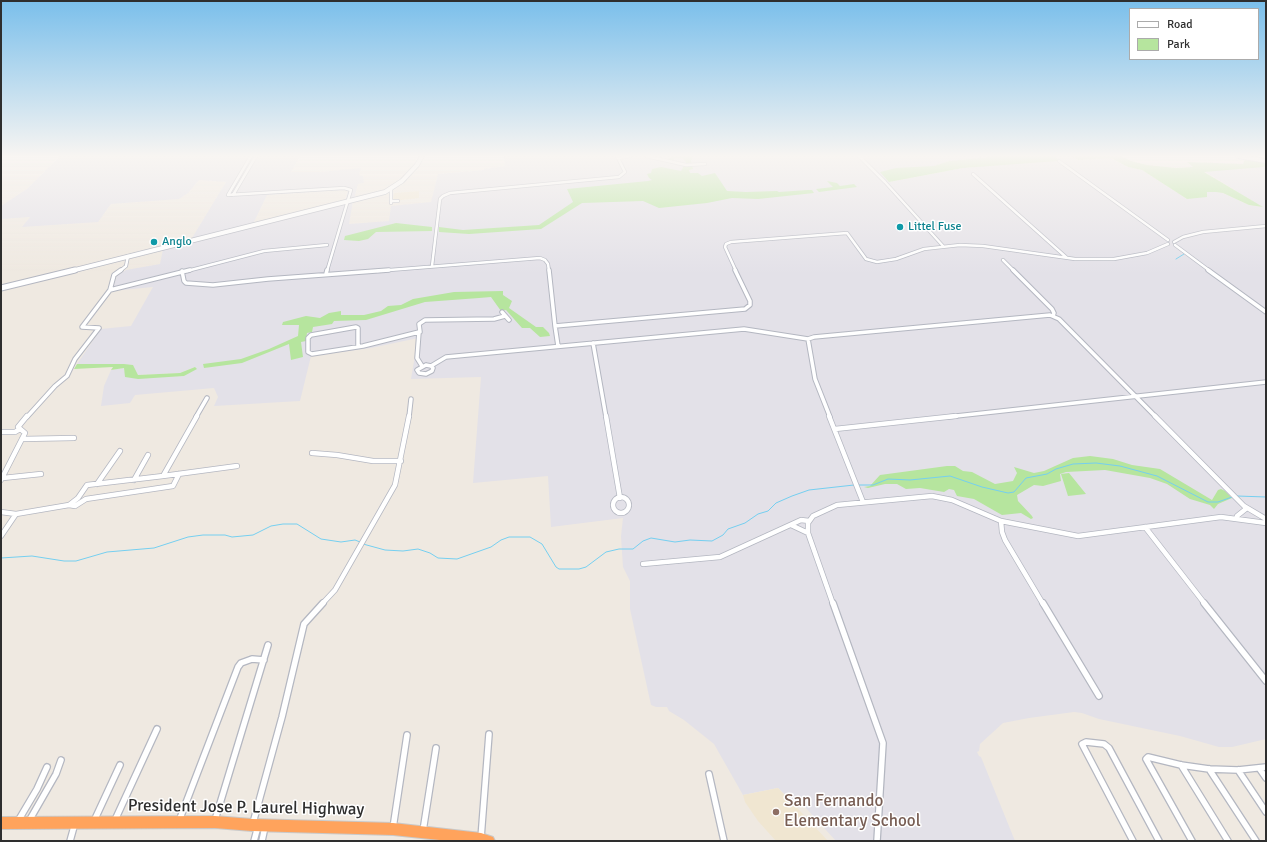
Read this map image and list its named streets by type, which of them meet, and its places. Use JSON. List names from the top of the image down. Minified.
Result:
{"streets":{"highway":["President Jose P. Laurel Highway"]},"places":["Littel Fuse","Anglo","San Fernando Elementary School"],"legend":["Road","Park"]}
